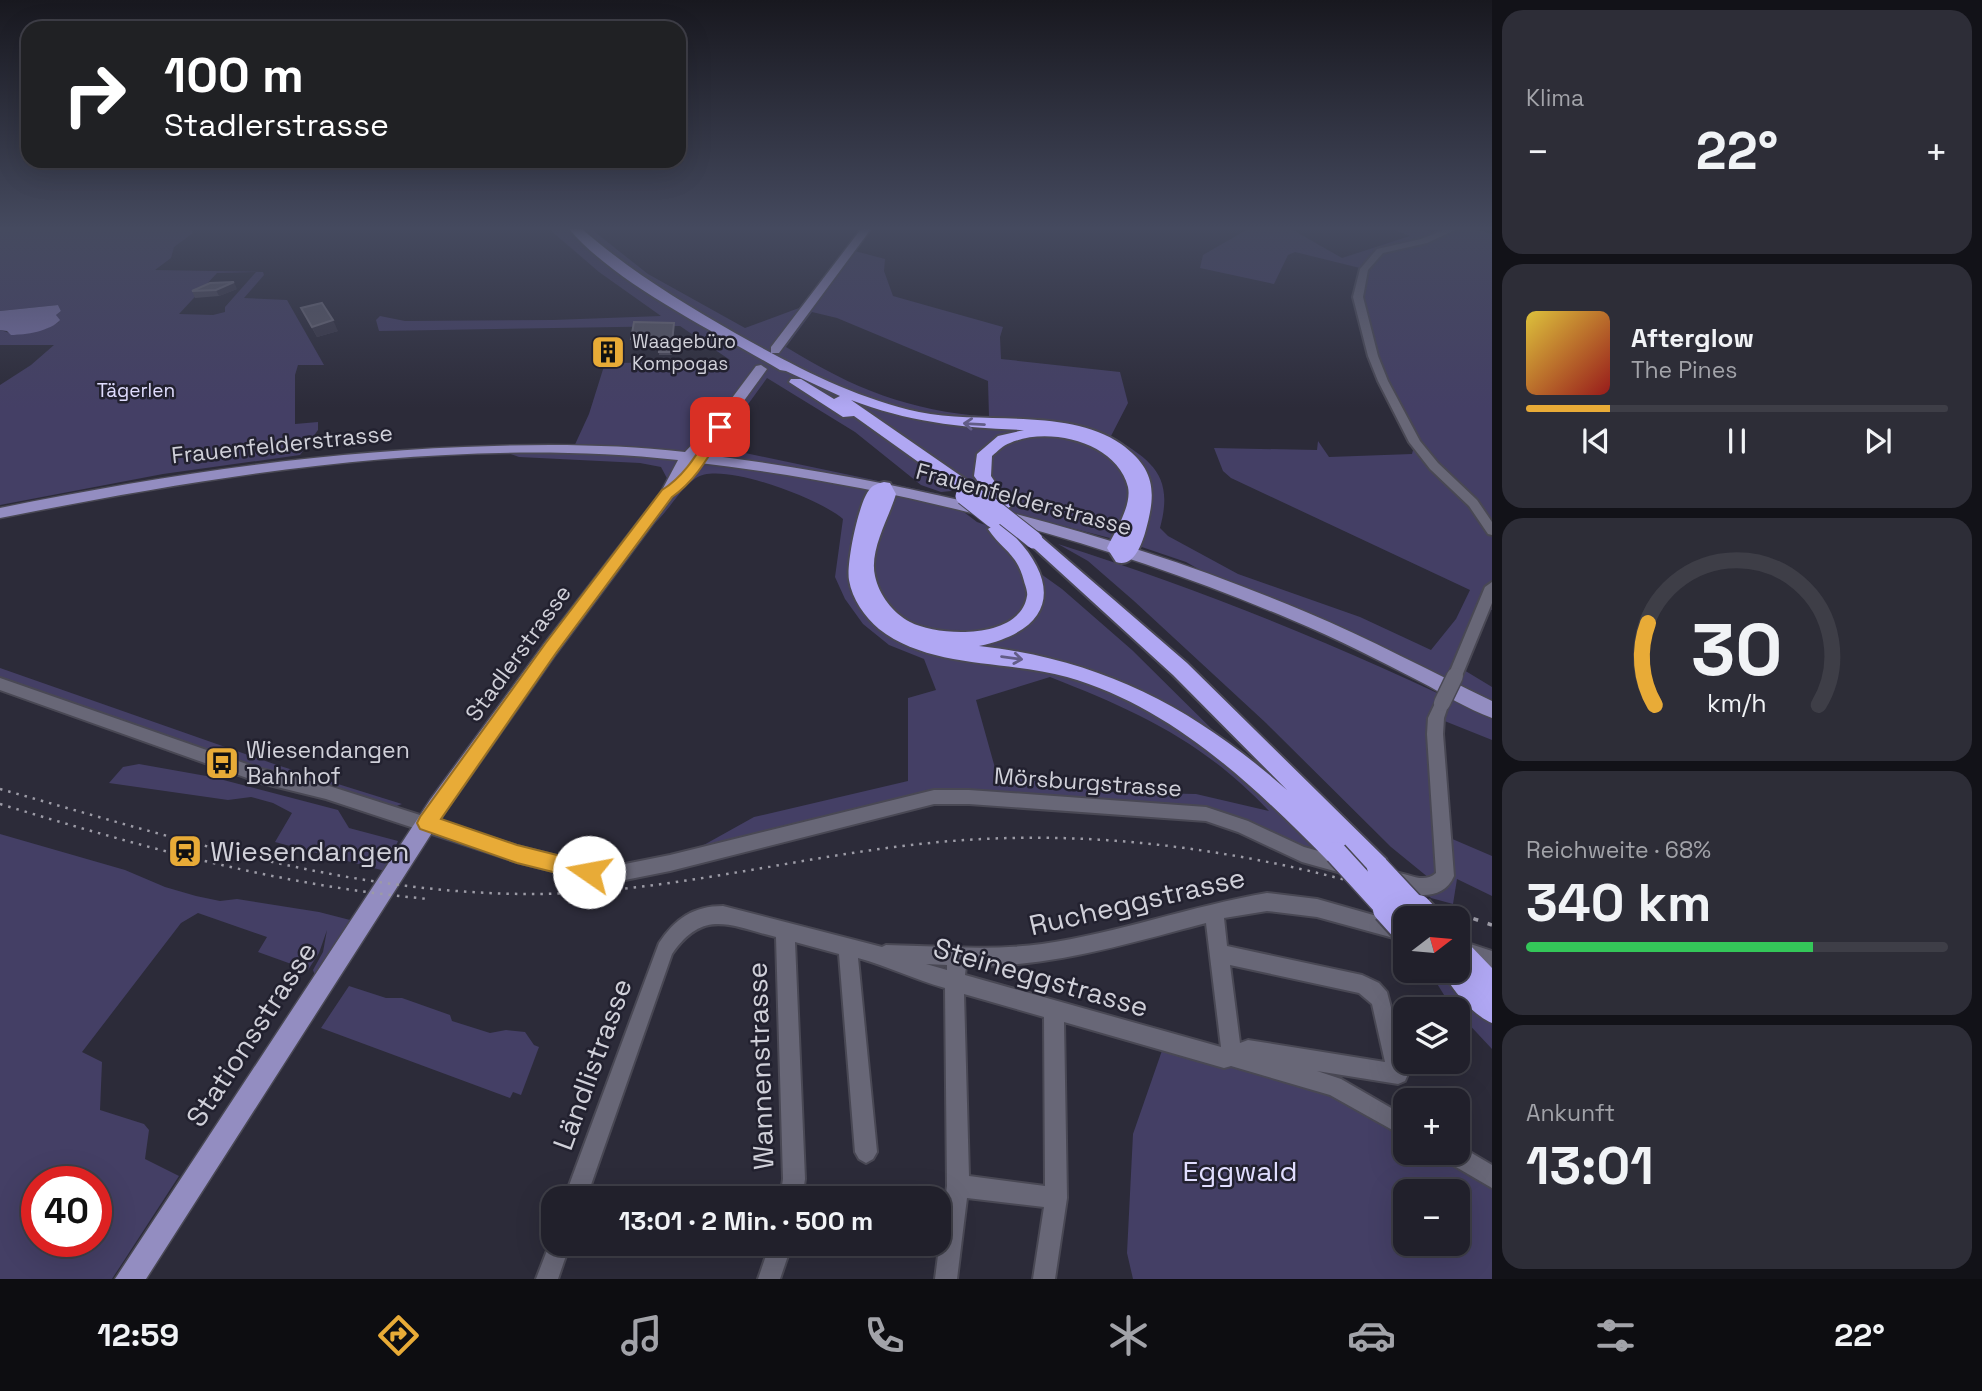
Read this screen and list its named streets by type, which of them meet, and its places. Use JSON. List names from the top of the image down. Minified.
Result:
{"streets":{"main road":["Frauenfelderstrasse","Stadlerstrasse","Stationsstrasse"],"street":["Mörsburgstrasse","Rucheggstrasse","Steineggstrasse","Ländlistrasse","Wannenstrasse"]},"crossings":[["Frauenfelderstrasse","Stadlerstrasse"],["Frauenfelderstrasse","Mörsburgstrasse"],["Stadlerstrasse","Mörsburgstrasse"],["Stadlerstrasse","Stationsstrasse"],["Mörsburgstrasse","Stationsstrasse"],["Rucheggstrasse","Steineggstrasse"],["Steineggstrasse","Ländlistrasse"],["Steineggstrasse","Wannenstrasse"]],"parks":["Tägerlen","Eggwald"],"places":{"building":["Waagebüro Kompogas"],"bus stop":["Wiesendangen Bahnhof"],"station":["Wiesendangen"]},"north":"right","page":{"tile":["Klima",["Reichweite · 68%","340 km"],["Ankunft","13:01"]],"turn":["100 m","Stadlerstrasse"],"heat":["−","22°","+"],"song":["Afterglow","The Pines"],"map_buttons":["+","−"],"limit":"40","trip":"13:01 · 2 Min. · 500 m","tabs":["12:59","22°"],"gauge":["30","km/h"]}}
